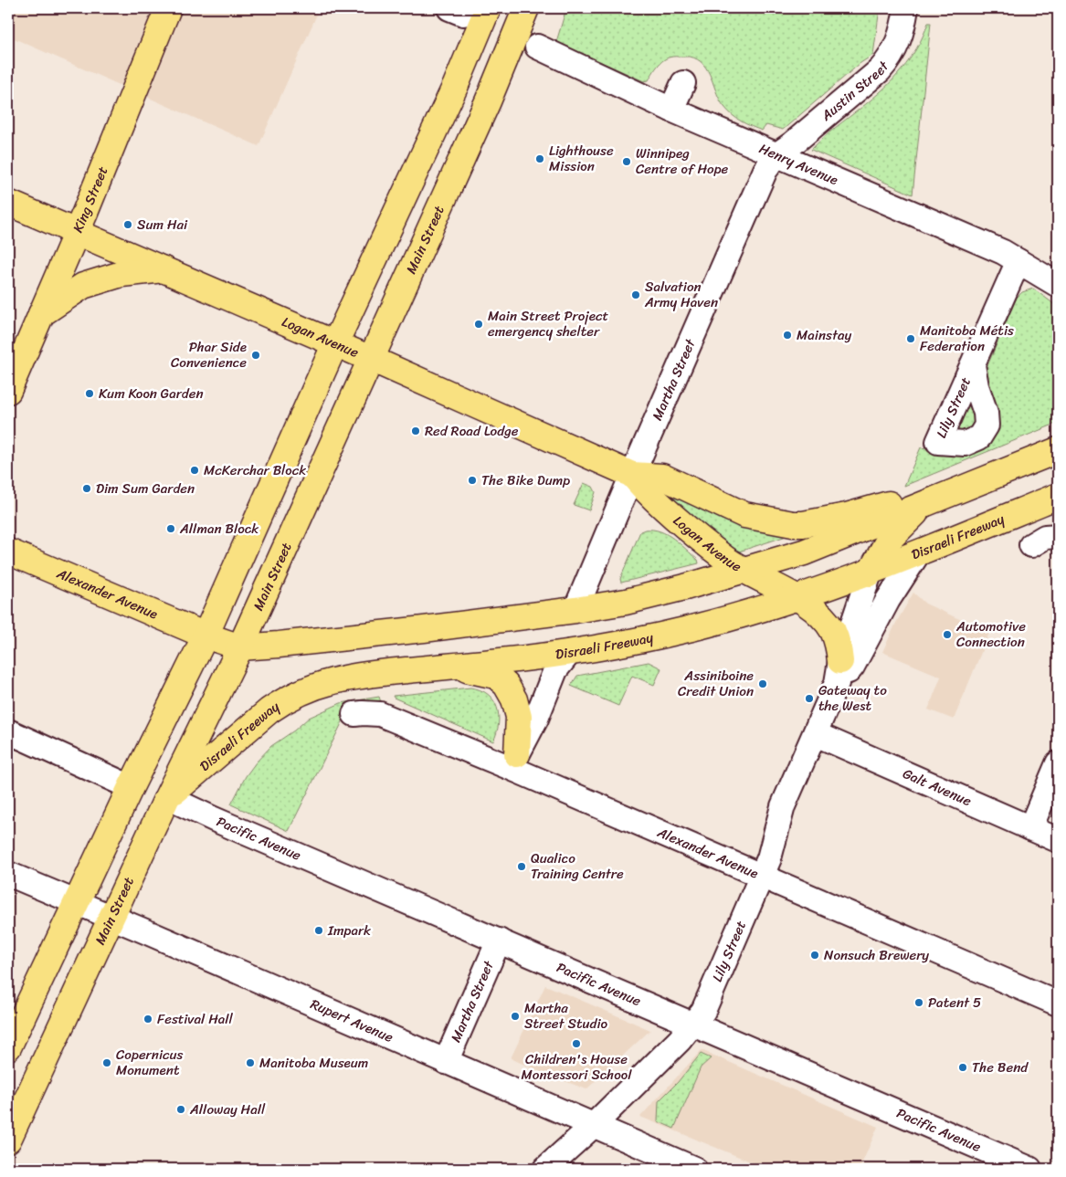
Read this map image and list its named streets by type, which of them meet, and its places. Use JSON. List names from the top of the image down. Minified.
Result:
{"streets":{"main road":["King Street","Main Street","Logan Avenue","Disraeli Freeway","Alexander Avenue"],"street":["Austin Street","Henry Avenue","Martha Street","Lily Street","Galt Avenue","Pacific Avenue","Rupert Avenue"]},"crossings":[["Austin Street","Henry Avenue"],["Austin Street","Martha Street"],["Henry Avenue","Martha Street"],["Henry Avenue","Lily Street"],["King Street","Logan Avenue"],["Main Street","Logan Avenue"],["Main Street","Disraeli Freeway"],["Main Street","Pacific Avenue"],["Main Street","Rupert Avenue"],["Logan Avenue","Martha Street"],["Logan Avenue","Lily Street"],["Logan Avenue","Disraeli Freeway"],["Martha Street","Pacific Avenue"],["Martha Street","Rupert Avenue"],["Lily Street","Disraeli Freeway"],["Lily Street","Alexander Avenue"],["Lily Street","Galt Avenue"],["Lily Street","Pacific Avenue"],["Lily Street","Rupert Avenue"],["Disraeli Freeway","Pacific Avenue"]],"places":["Lighthouse Mission","Winnipeg Centre of Hope","Sum Hai","Salvation Army Haven","Main Street Project emergency shelter","Mainstay","Manitoba Métis Federation","Phar Side Convenience","Kum Koon Garden","Red Road Lodge","McKerchar Block","The Bike Dump","Dim Sum Garden","Allman Block","Automotive Connection","Assiniboine Credit Union","Gateway to the West","Qualico Training Centre","Impark","Nonsuch Brewery","Patent 5","Martha Street Studio","Festival Hall","Children's House Montessori School","Copernicus Monument","Manitoba Museum","The Bend","Alloway Hall"]}
